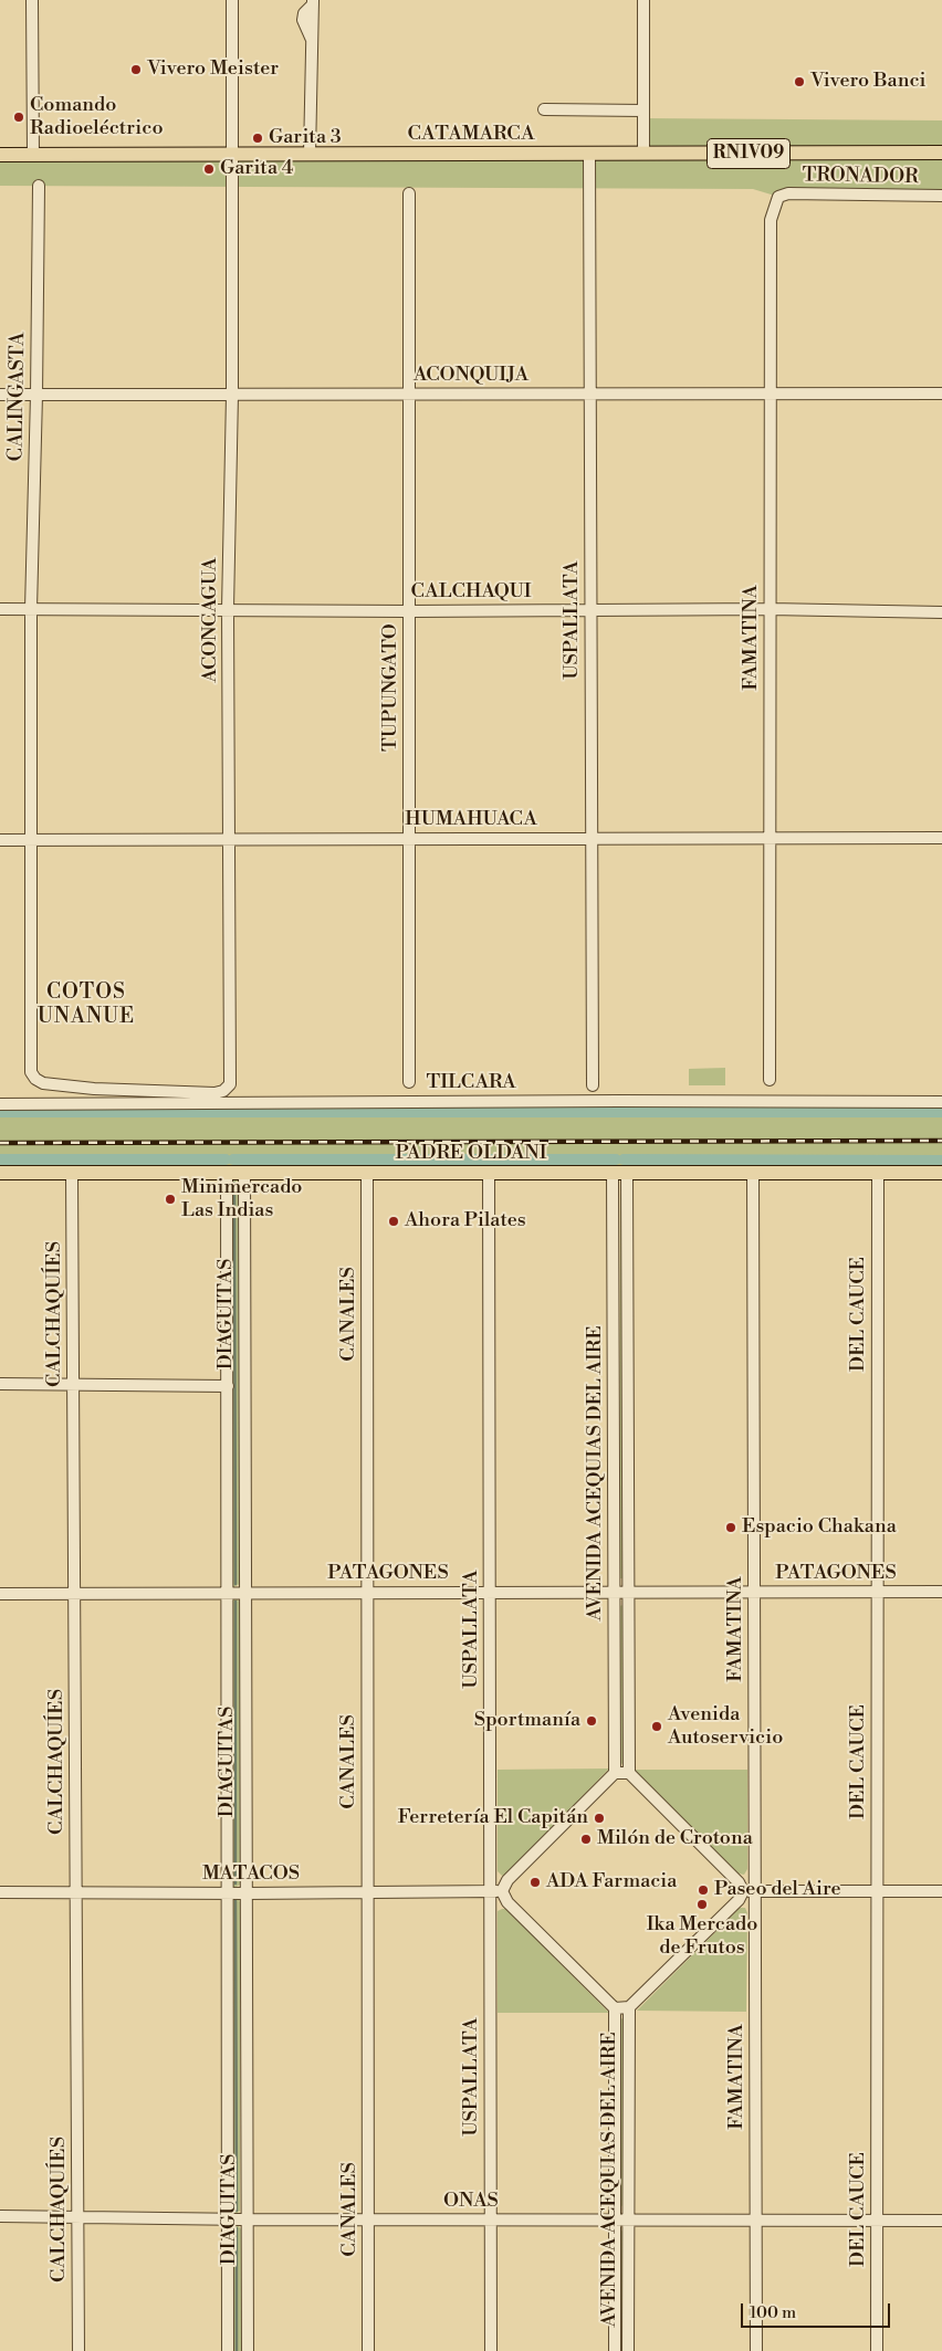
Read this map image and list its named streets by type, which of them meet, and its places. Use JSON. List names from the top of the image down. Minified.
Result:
{"streets":{"main road":["CATAMARCA","RN1V09","PADRE OLDANI"],"street":["TRONADOR","ACONQUIJA","CALINGASTA","CALCHAQUI","ACONCAGUA","USPALLATA","FAMATINA","TUPUNGATO","HUMAHUACA","TILCARA","CALCHAQUÍES","DIAGUITAS","CANALES","DEL CAUCE","AVENIDA ACEQUIAS DEL AIRE","PATAGONES","MATACOS","ONAS"]},"crossings":[["CATAMARCA","ACONCAGUA"],["CATAMARCA","USPALLATA"],["TRONADOR","FAMATINA"],["ACONQUIJA","CALINGASTA"],["ACONQUIJA","ACONCAGUA"],["ACONQUIJA","USPALLATA"],["ACONQUIJA","FAMATINA"],["ACONQUIJA","TUPUNGATO"],["CALINGASTA","CALCHAQUI"],["CALINGASTA","ACONCAGUA"],["CALINGASTA","HUMAHUACA"],["CALCHAQUI","ACONCAGUA"],["CALCHAQUI","USPALLATA"],["CALCHAQUI","FAMATINA"],["CALCHAQUI","TUPUNGATO"],["ACONCAGUA","HUMAHUACA"],["USPALLATA","HUMAHUACA"],["USPALLATA","PADRE OLDANI"],["USPALLATA","AVENIDA ACEQUIAS DEL AIRE"],["USPALLATA","PATAGONES"],["USPALLATA","MATACOS"],["USPALLATA","ONAS"],["FAMATINA","HUMAHUACA"],["FAMATINA","PADRE OLDANI"],["FAMATINA","PATAGONES"],["FAMATINA","ONAS"],["TUPUNGATO","HUMAHUACA"],["PADRE OLDANI","CALCHAQUÍES"],["PADRE OLDANI","DIAGUITAS"],["PADRE OLDANI","CANALES"],["PADRE OLDANI","DEL CAUCE"],["PADRE OLDANI","AVENIDA ACEQUIAS DEL AIRE"],["CALCHAQUÍES","PATAGONES"],["CALCHAQUÍES","MATACOS"],["CALCHAQUÍES","ONAS"],["DIAGUITAS","PATAGONES"],["DIAGUITAS","MATACOS"],["DIAGUITAS","ONAS"],["CANALES","PATAGONES"],["CANALES","MATACOS"],["CANALES","ONAS"],["DEL CAUCE","PATAGONES"],["DEL CAUCE","ONAS"],["AVENIDA ACEQUIAS DEL AIRE","PATAGONES"],["AVENIDA ACEQUIAS DEL AIRE","MATACOS"],["AVENIDA ACEQUIAS DEL AIRE","ONAS"]],"districts":["COTOS UNANUE"],"places":["Vivero Meister","Vivero Banci","Comando Radioeléctrico","Garita 3","Garita 4","Minimercado Las Indias","Ahora Pilates","Espacio Chakana","Sportmanía","Avenida Autoservicio","Ferretería El Capitán","Milón de Crotona","ADA Farmacia","Paseo del Aire","Ika Mercado de Frutos"],"scale_bar":"100 m"}
